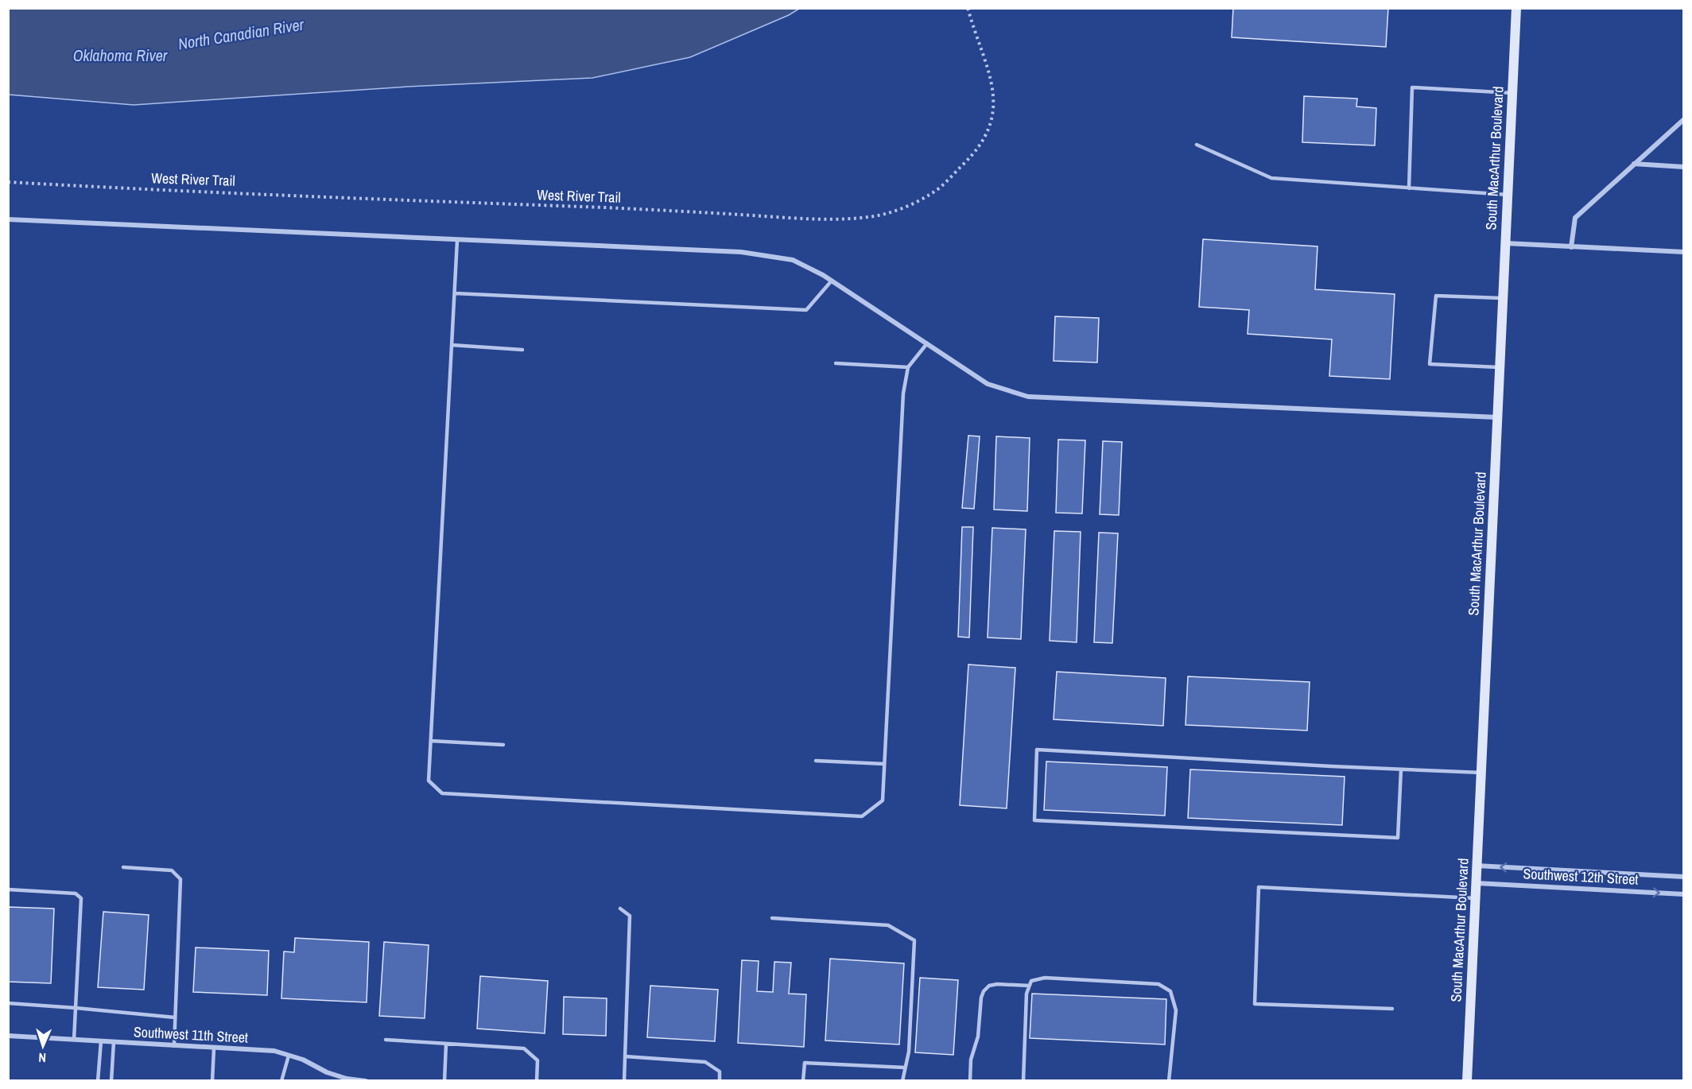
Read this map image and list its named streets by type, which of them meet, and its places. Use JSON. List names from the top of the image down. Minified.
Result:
{"streets":{"main road":["South MacArthur Boulevard"],"street":["Southwest 12th Street","Southwest 11th Street"],"path":["West River Trail"]},"crossings":[["South MacArthur Boulevard","Southwest 12th Street"]],"water":["North Canadian River","Oklahoma River"],"north":"bottom"}
